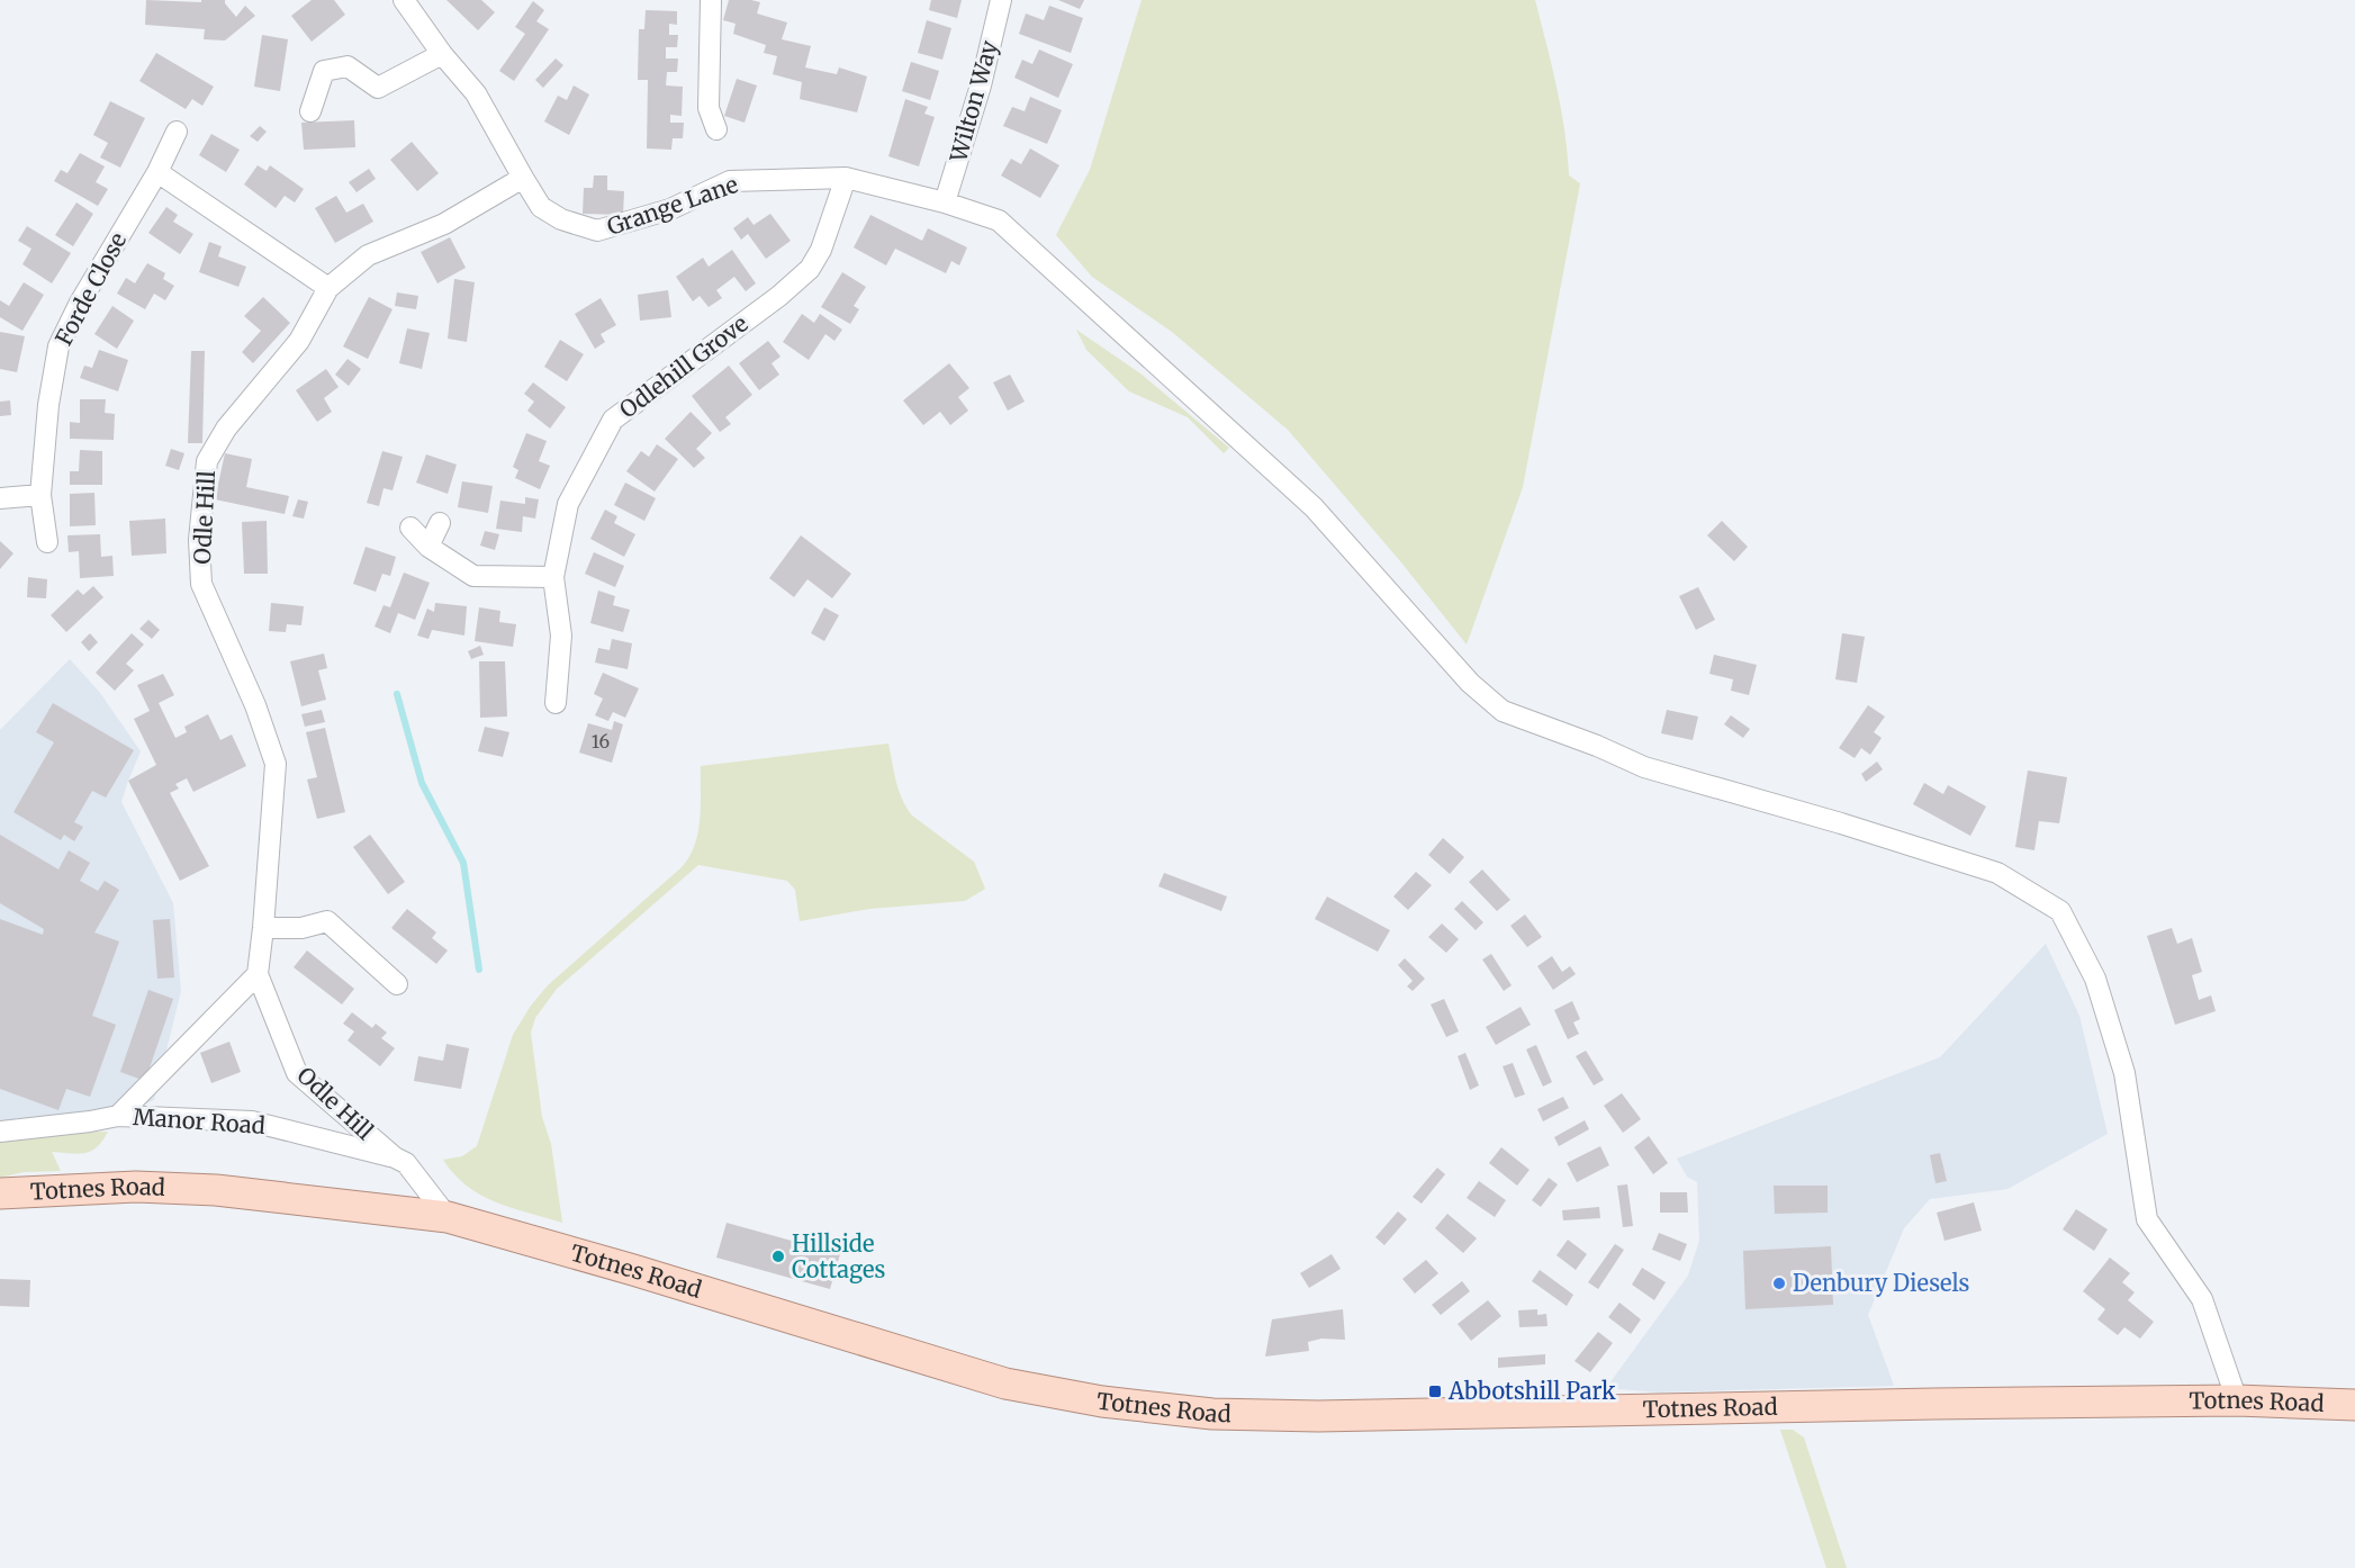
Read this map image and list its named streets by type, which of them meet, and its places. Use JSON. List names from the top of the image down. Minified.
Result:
{"streets":{"main road":["Totnes Road"],"street":["Wilton Way","Grange Lane","Forde Close","Odlehill Grove","Odle Hill","Manor Road"]},"crossings":[["Wilton Way","Grange Lane"],["Grange Lane","Odlehill Grove"],["Grange Lane","Odle Hill"],["Grange Lane","Totnes Road"],["Odle Hill","Manor Road"],["Odle Hill","Totnes Road"]],"places":{"other":["Hillside Cottages","Denbury Diesels"],"transit":["Abbotshill Park"]},"house_numbers":["16"]}
